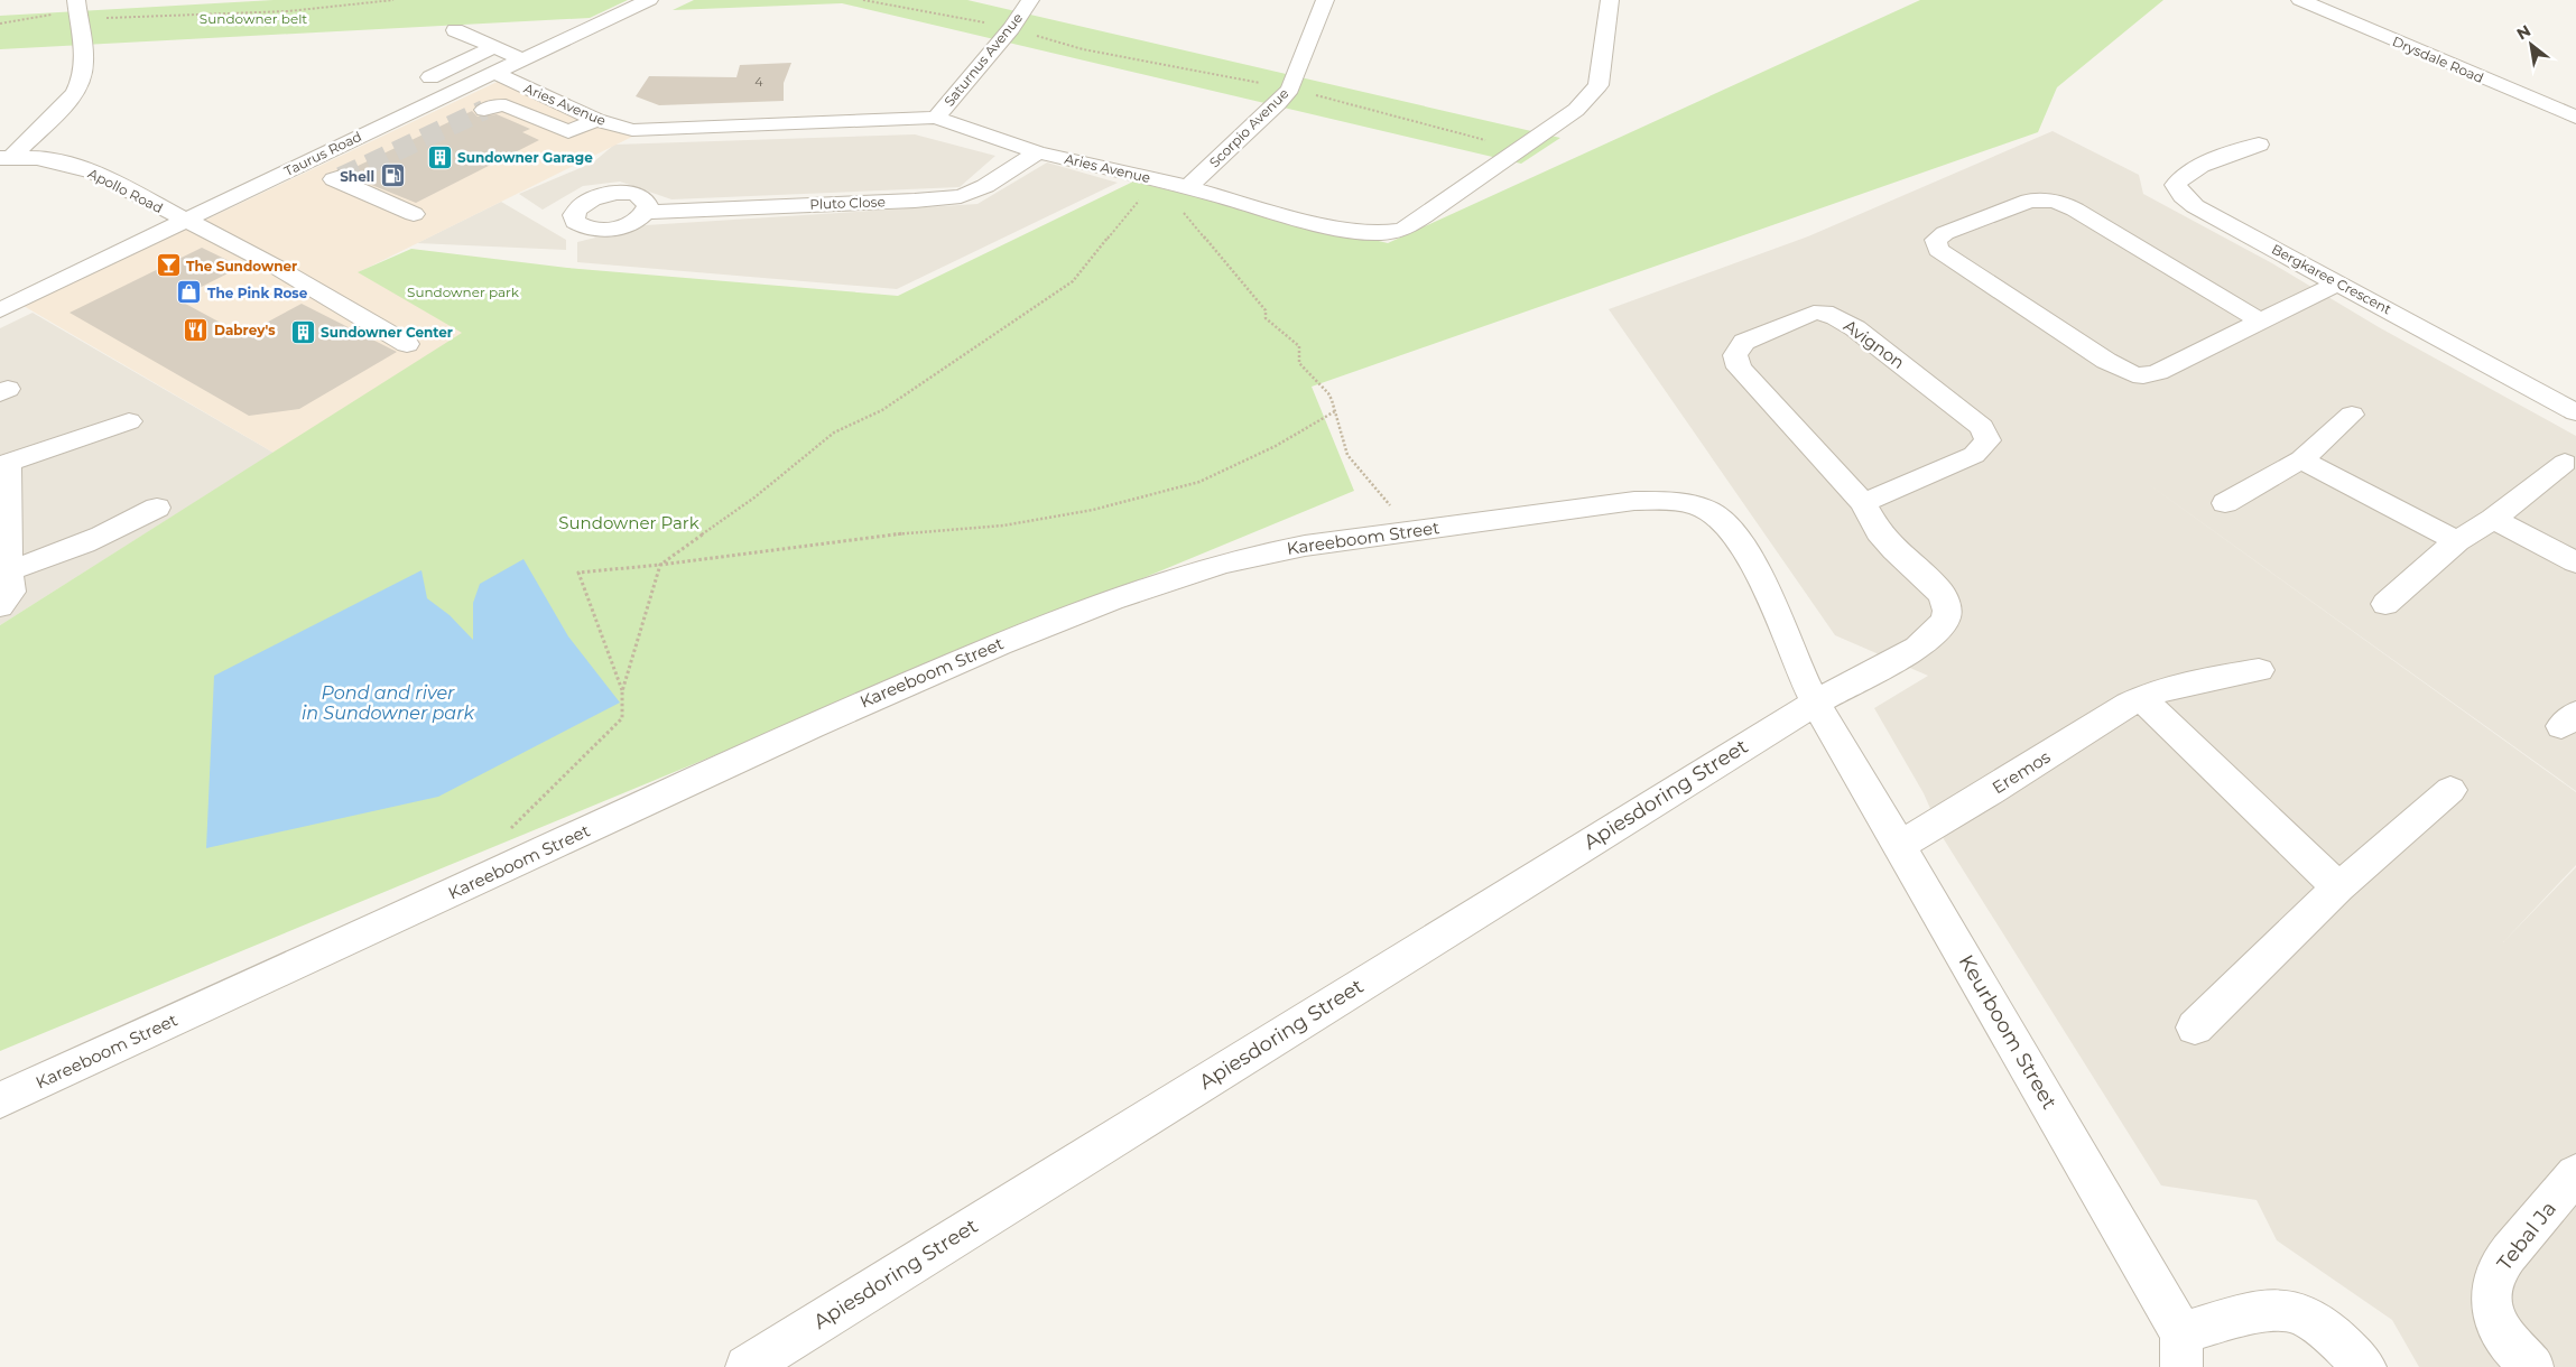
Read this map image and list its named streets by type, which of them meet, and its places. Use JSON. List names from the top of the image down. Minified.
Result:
{"streets":{"street":["Saturnus Avenue","Drysdale Road","Aries Avenue","Scorpio Avenue","Taurus Road","Apollo Road","Pluto Close","Bergkaree Crescent","Avignon","Kareeboom Street","Eremos","Apiesdoring Street","Keurboom Street","Tebal Ja"]},"crossings":[["Saturnus Avenue","Aries Avenue"],["Aries Avenue","Scorpio Avenue"],["Aries Avenue","Taurus Road"],["Aries Avenue","Pluto Close"],["Taurus Road","Apollo Road"],["Avignon","Kareeboom Street"],["Avignon","Apiesdoring Street"],["Avignon","Keurboom Street"],["Kareeboom Street","Apiesdoring Street"],["Kareeboom Street","Keurboom Street"],["Eremos","Keurboom Street"],["Apiesdoring Street","Keurboom Street"]],"water":["Pond and river in Sundowner park"],"parks":["Sundowner belt","Sundowner park","Sundowner Park"],"places":{"building":["Sundowner Garage","Sundowner Center"],"fuel station":["Shell"],"bar":["The Sundowner"],"shop":["The Pink Rose"],"restaurant":["Dabrey's"]},"house_numbers":["4"],"north":"top left"}
